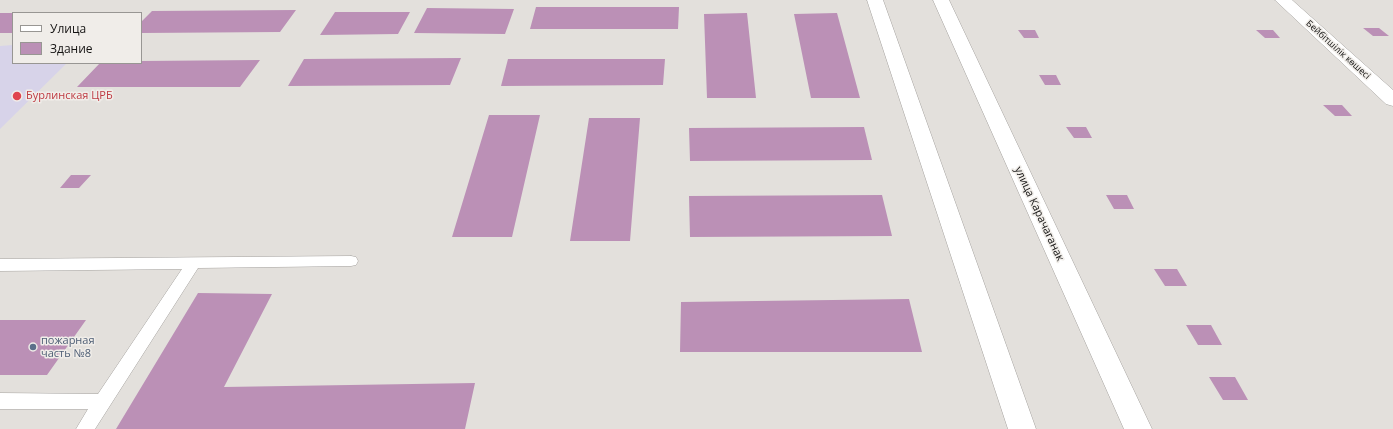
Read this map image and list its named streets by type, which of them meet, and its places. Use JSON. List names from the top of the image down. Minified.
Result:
{"streets":{"street":["Бейбітшілік көшесі","улица Карачаганак"]},"places":["Бурлинская ЦРБ","пожарная часть №8"],"legend":["Улица","Здание"]}
